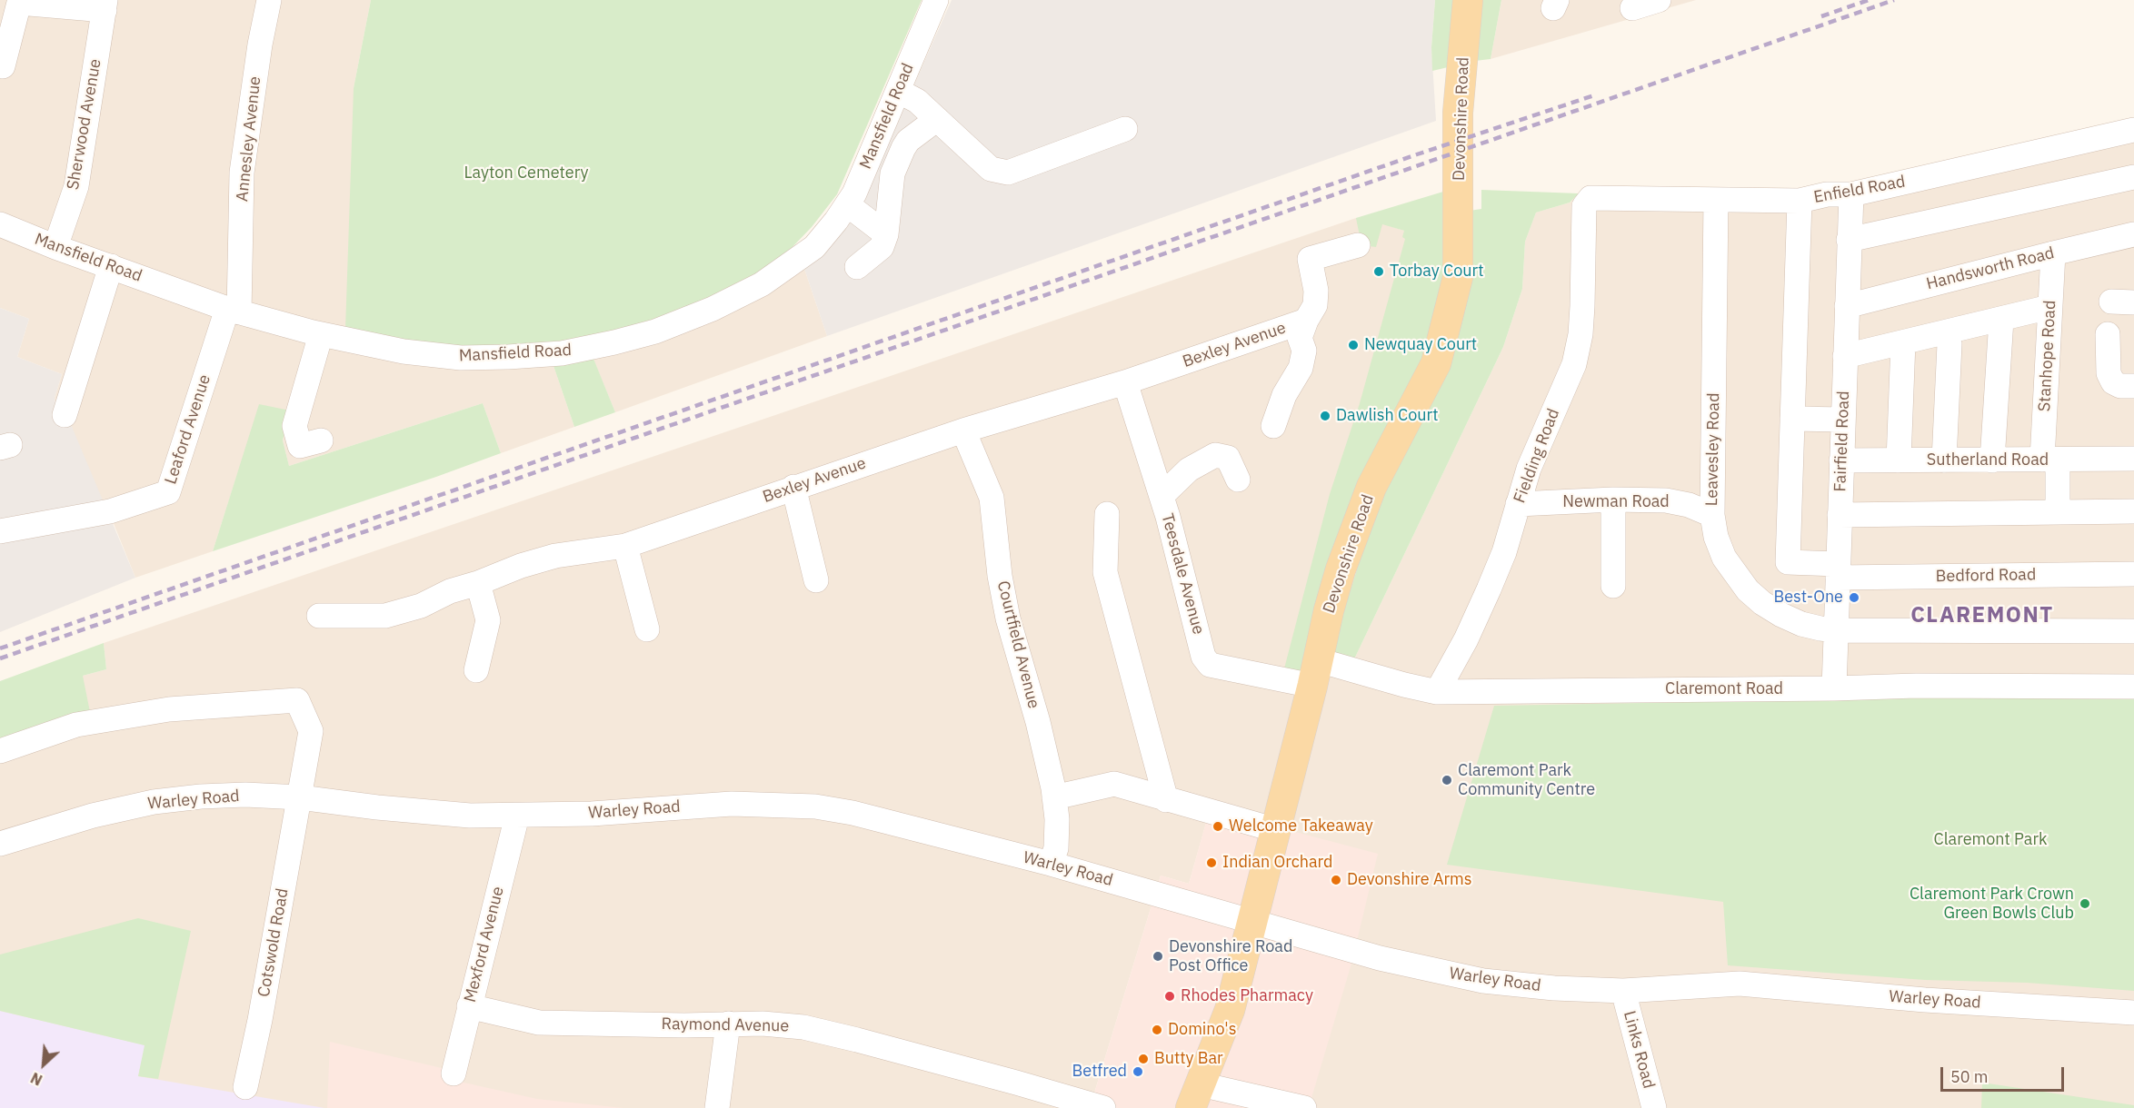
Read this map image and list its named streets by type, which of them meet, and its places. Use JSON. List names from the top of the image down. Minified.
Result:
{"streets":{"main road":["Devonshire Road"],"street":["Mansfield Road","Sherwood Avenue","Annesley Avenue","Enfield Road","Handsworth Road","Bexley Avenue","Stanhope Road","Leaford Avenue","Fairfield Road","Leavesley Road","Fielding Road","Sutherland Road","Newman Road","Teesdale Avenue","Bedford Road","Courtfield Avenue","Claremont Road","Warley Road","Cotswold Road","Mexford Avenue","Raymond Avenue","Links Road"]},"crossings":[["Mansfield Road","Sherwood Avenue"],["Mansfield Road","Annesley Avenue"],["Mansfield Road","Leaford Avenue"],["Devonshire Road","Teesdale Avenue"],["Devonshire Road","Claremont Road"],["Devonshire Road","Warley Road"],["Annesley Avenue","Leaford Avenue"],["Enfield Road","Fairfield Road"],["Enfield Road","Leavesley Road"],["Enfield Road","Fielding Road"],["Handsworth Road","Stanhope Road"],["Handsworth Road","Fairfield Road"],["Bexley Avenue","Teesdale Avenue"],["Bexley Avenue","Courtfield Avenue"],["Stanhope Road","Sutherland Road"],["Fairfield Road","Leavesley Road"],["Fairfield Road","Sutherland Road"],["Fairfield Road","Bedford Road"],["Fairfield Road","Claremont Road"],["Leavesley Road","Newman Road"],["Fielding Road","Newman Road"],["Fielding Road","Claremont Road"],["Teesdale Avenue","Claremont Road"],["Courtfield Avenue","Warley Road"],["Warley Road","Cotswold Road"],["Warley Road","Mexford Avenue"],["Warley Road","Links Road"],["Mexford Avenue","Raymond Avenue"]],"districts":["CLAREMONT"],"parks":["Layton Cemetery","Claremont Park"],"places":["Torbay Court","Newquay Court","Dawlish Court","Best-One","Claremont Park Community Centre","Welcome Takeaway","Indian Orchard","Devonshire Arms","Claremont Park Crown Green Bowls Club","Devonshire Road Post Office","Rhodes Pharmacy","Domino's","Butty Bar","Betfred"],"scale_bar":"50 m","north":"bottom left"}
